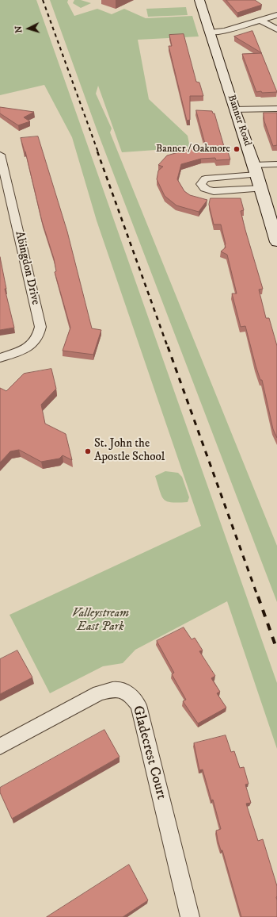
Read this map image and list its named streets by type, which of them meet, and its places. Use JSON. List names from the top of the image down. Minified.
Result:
{"streets":{"street":["Banner Road","Abingdon Drive","Gladecrest Court"]},"parks":["Valleystream East Park"],"places":["Banner / Oakmore","St. John the Apostle School"],"north":"left"}
